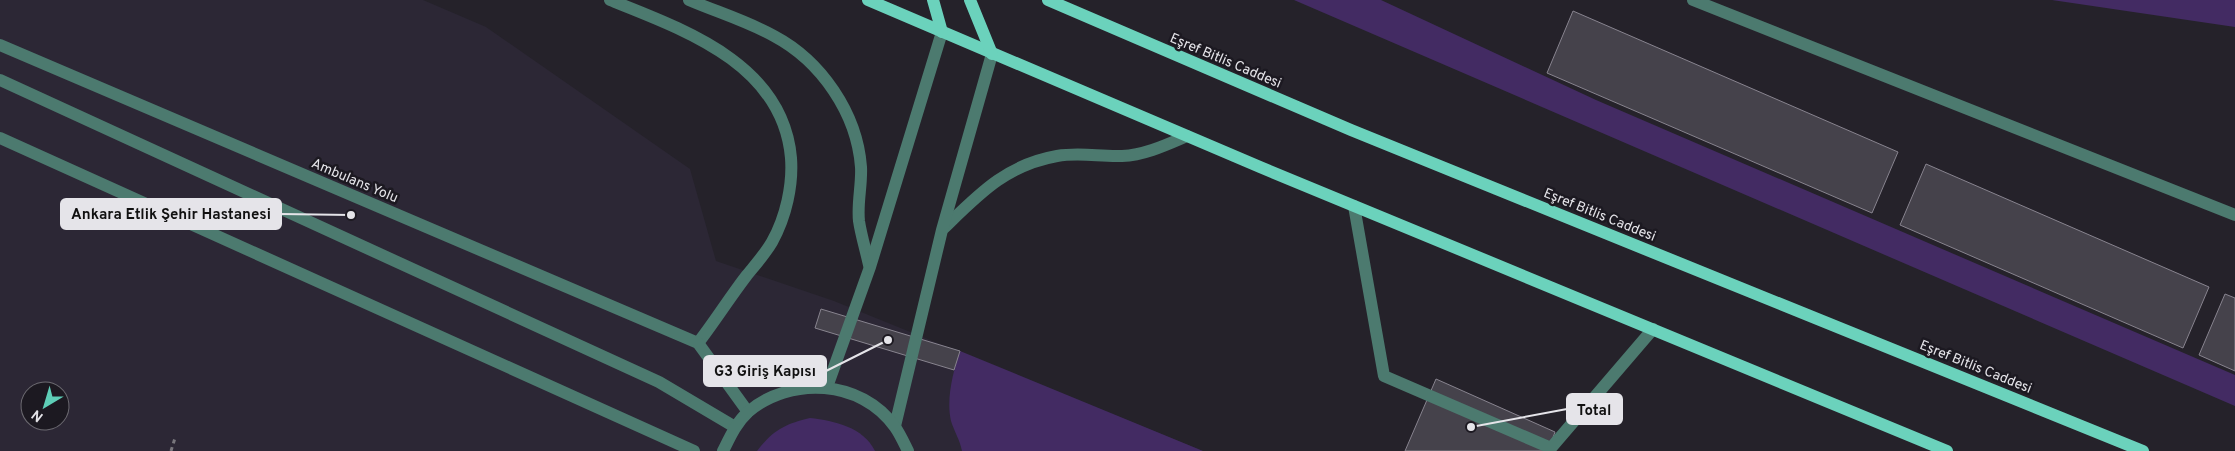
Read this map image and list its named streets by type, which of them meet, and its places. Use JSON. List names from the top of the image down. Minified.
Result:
{"streets":{"main road":["Eşref Bitlis Caddesi"],"lane":["Ambulans Yolu"]},"places":["Ankara Etlik Şehir Hastanesi","G3 Giriş Kapısı","Total"],"north":"bottom left"}
